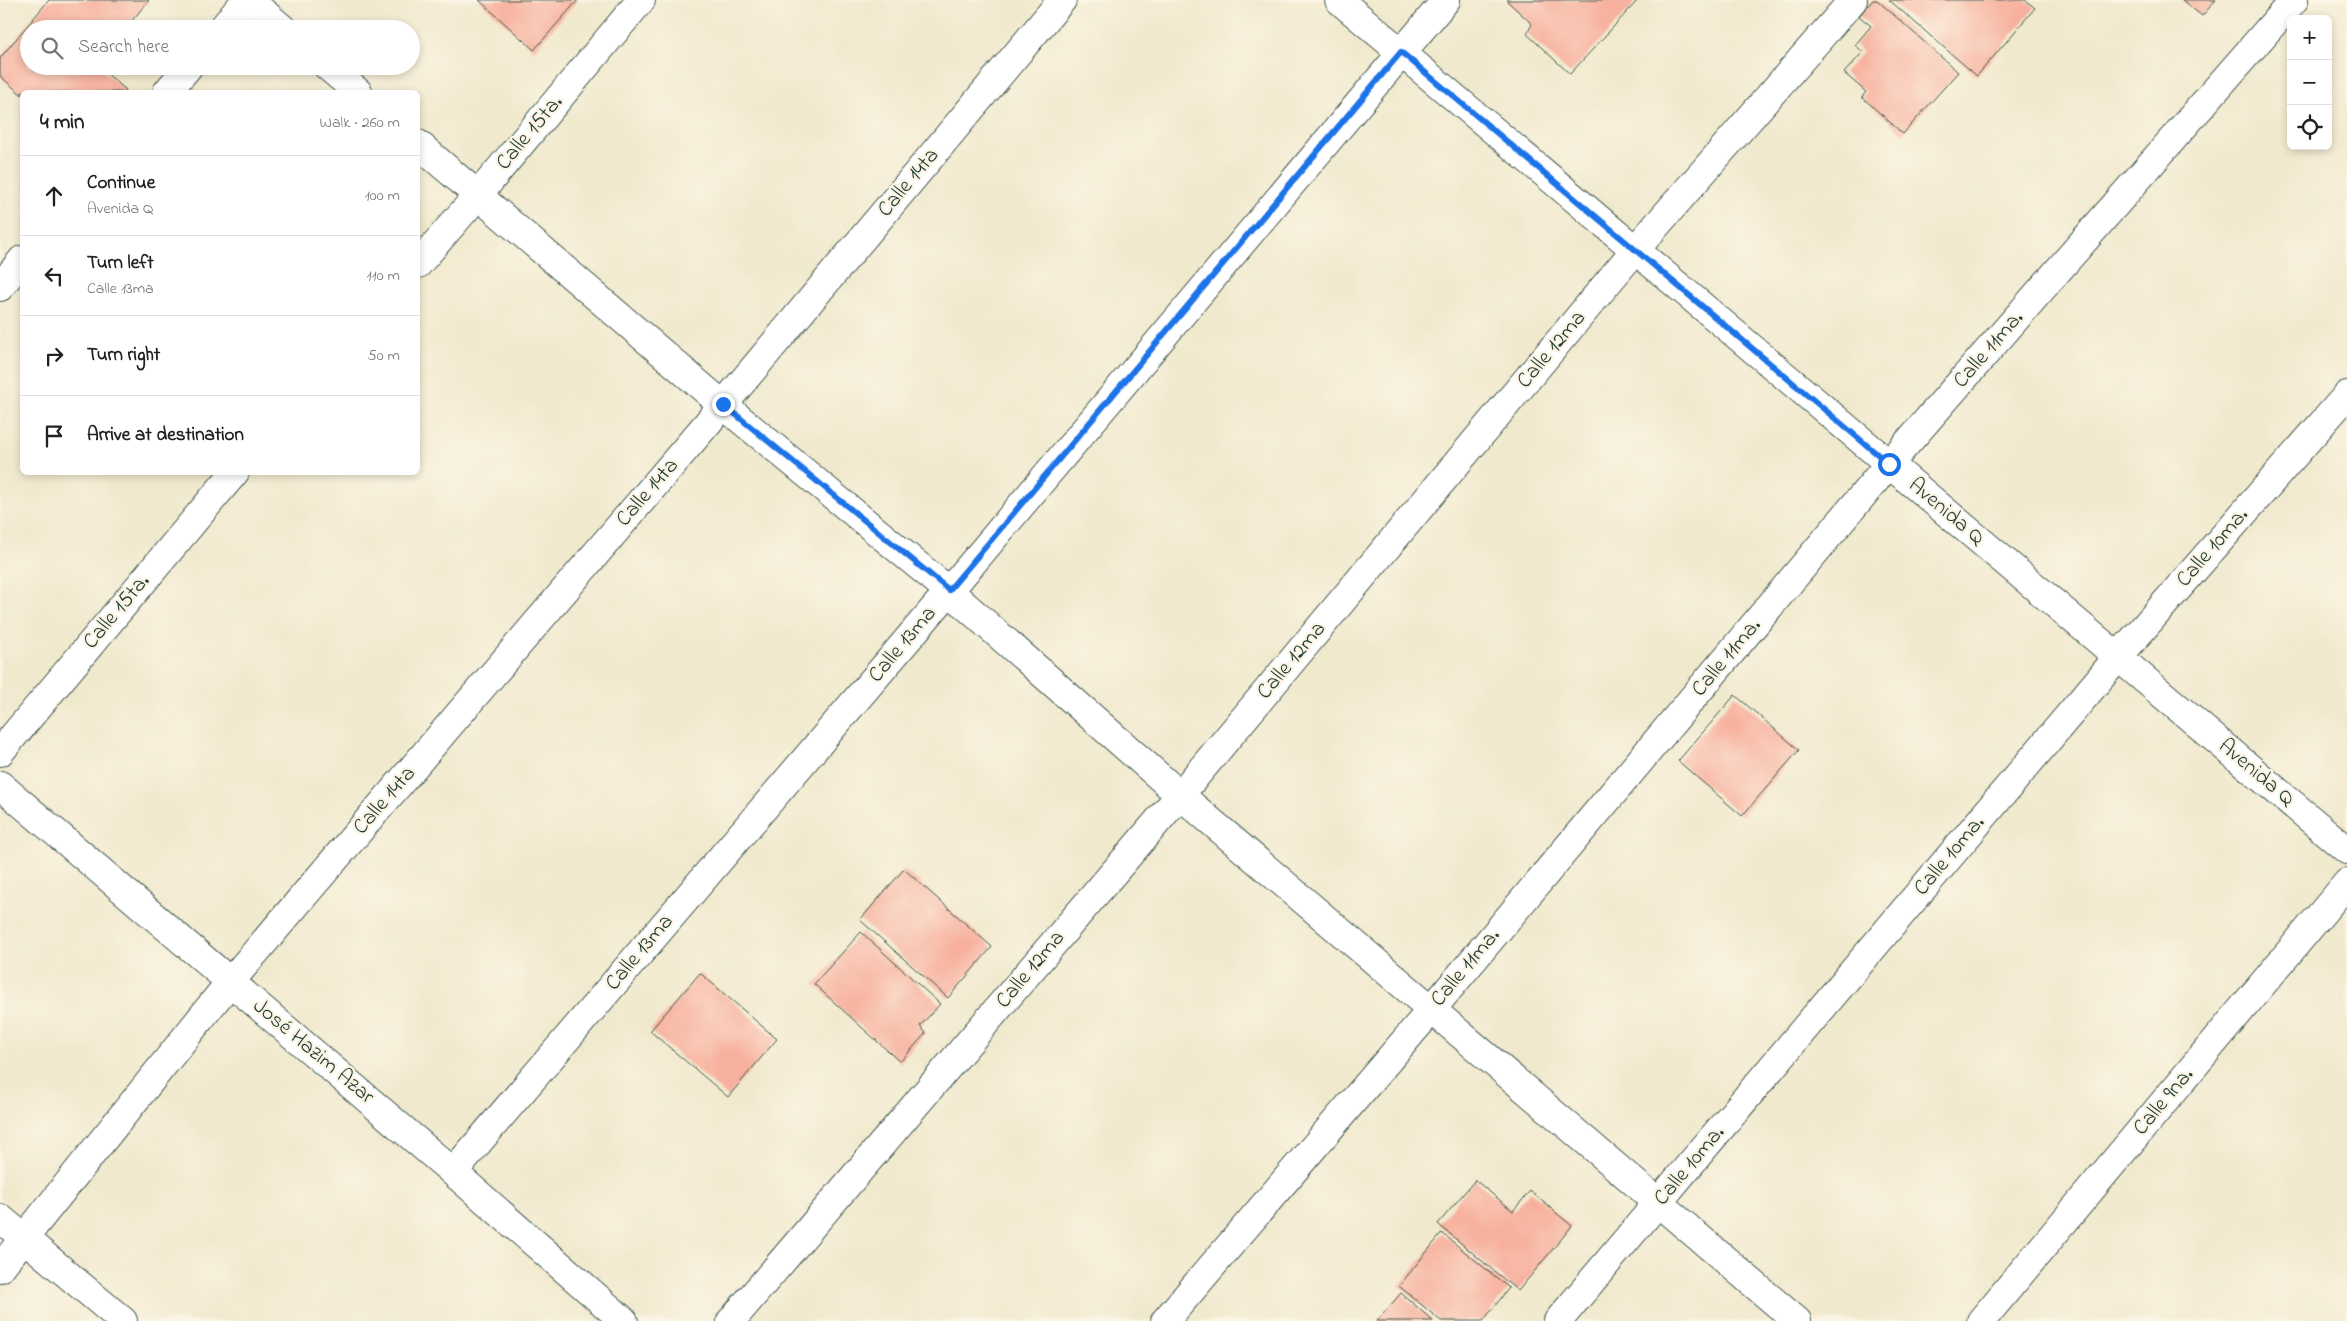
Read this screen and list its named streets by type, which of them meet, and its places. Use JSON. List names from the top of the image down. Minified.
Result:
{"streets":{"street":["Calle 15ta.","Calle 14ta","Calle 12ma","Calle 11ma.","Avenida Q","Calle 10ma.","Calle 13ma","José Hazim Azar","Calle 9na."]},"crossings":[["Calle 14ta","José Hazim Azar"],["Calle 12ma","Avenida Q"],["Calle 11ma.","Avenida Q"],["Avenida Q","Calle 10ma."],["Avenida Q","Calle 13ma"],["Calle 13ma","José Hazim Azar"]],"page":{"map_buttons":["+","−"],"search":"Search here","heading":["4 min","Walk · 260 m"],"list":[["Continue","Avenida Q","100 m"],["Turn left","Calle 13ma","110 m"],["Turn right","50 m"],"Arrive at destination"]}}
